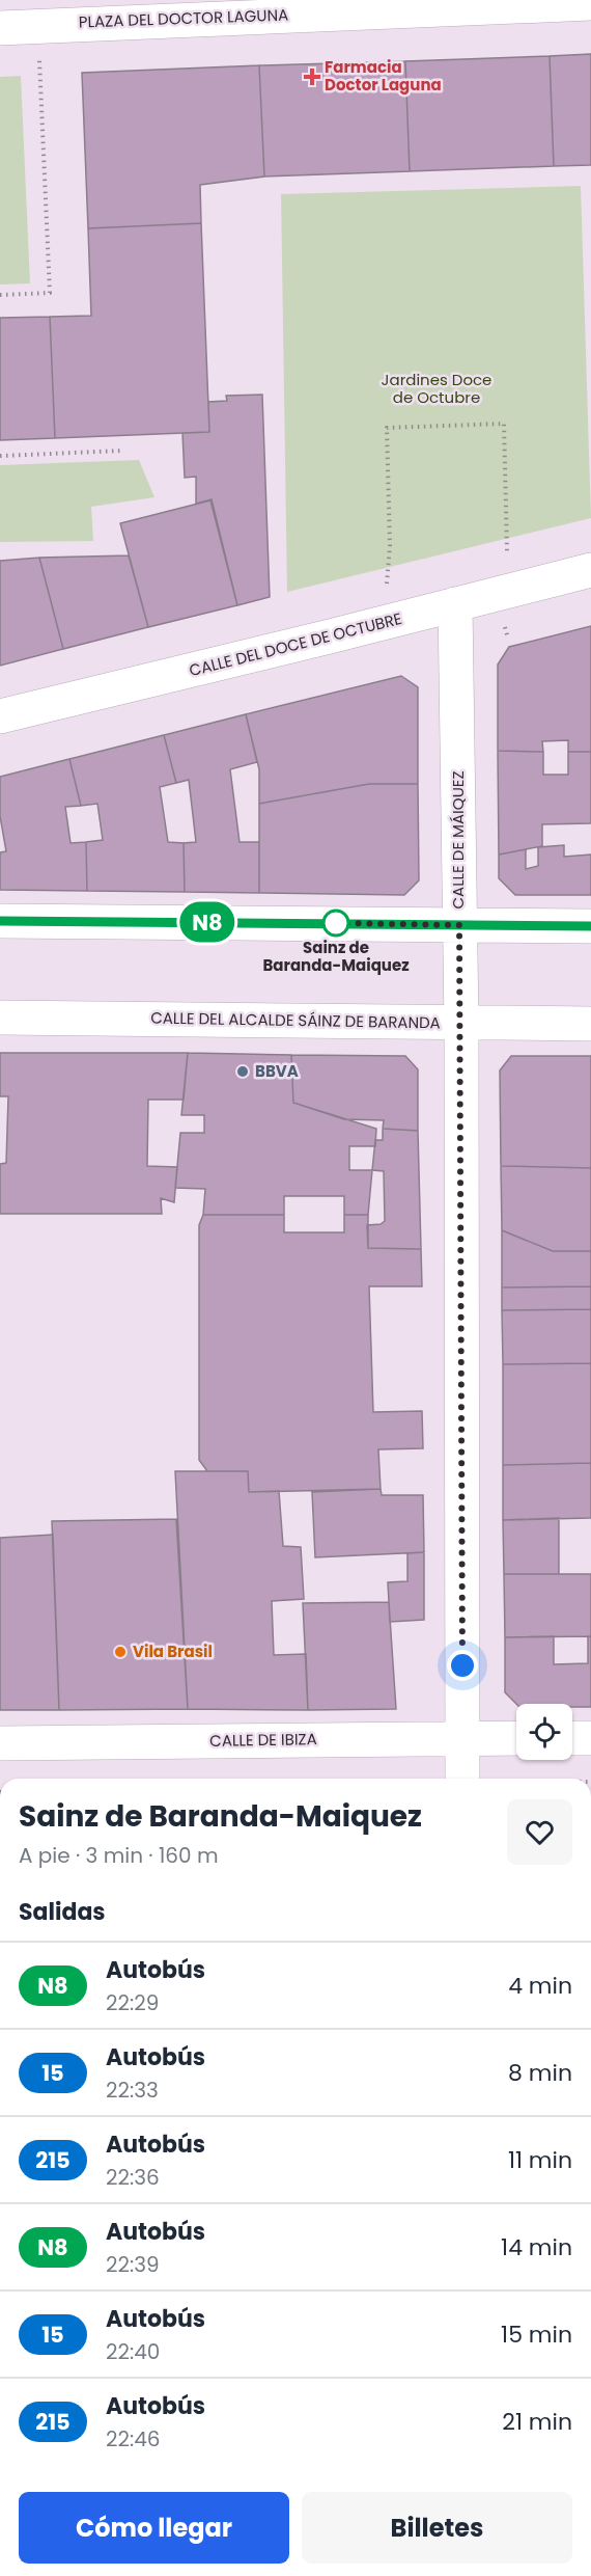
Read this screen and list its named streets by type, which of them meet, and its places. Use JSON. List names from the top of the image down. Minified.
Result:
{"streets":{"street":["PLAZA DEL DOCTOR LAGUNA","CALLE DEL DOCE DE OCTUBRE","CALLE DE MÁIQUEZ","CALLE DEL ALCALDE SÁINZ DE BARANDA","CALLE DE IBIZA"]},"crossings":[["CALLE DEL DOCE DE OCTUBRE","CALLE DE MÁIQUEZ"],["CALLE DE MÁIQUEZ","CALLE DEL ALCALDE SÁINZ DE BARANDA"],["CALLE DE MÁIQUEZ","CALLE DE IBIZA"]],"parks":["Jardines Doce de Octubre"],"places":{"health":["Farmacia Doctor Laguna"],"other":["Sainz de Baranda-Maiquez","BBVA","Vila Brasil"]},"lines":["bus line N8"],"page":{"on_map":"N8","heading":[["Sainz de Baranda-Maiquez","A pie · 3 min · 160 m"],"Salidas"],"list":[{"mark":"N8","name":"Autobús","note":"22:29","value":"4 min"},{"mark":"15","name":"Autobús","note":"22:33","value":"8 min"},{"mark":"215","name":"Autobús","note":"22:36","value":"11 min"},{"mark":"N8","name":"Autobús","note":"22:39","value":"14 min"},{"mark":"15","name":"Autobús","note":"22:40","value":"15 min"},{"mark":"215","name":"Autobús","note":"22:46","value":"21 min"}],"buttons":["Cómo llegar","Billetes"]}}
